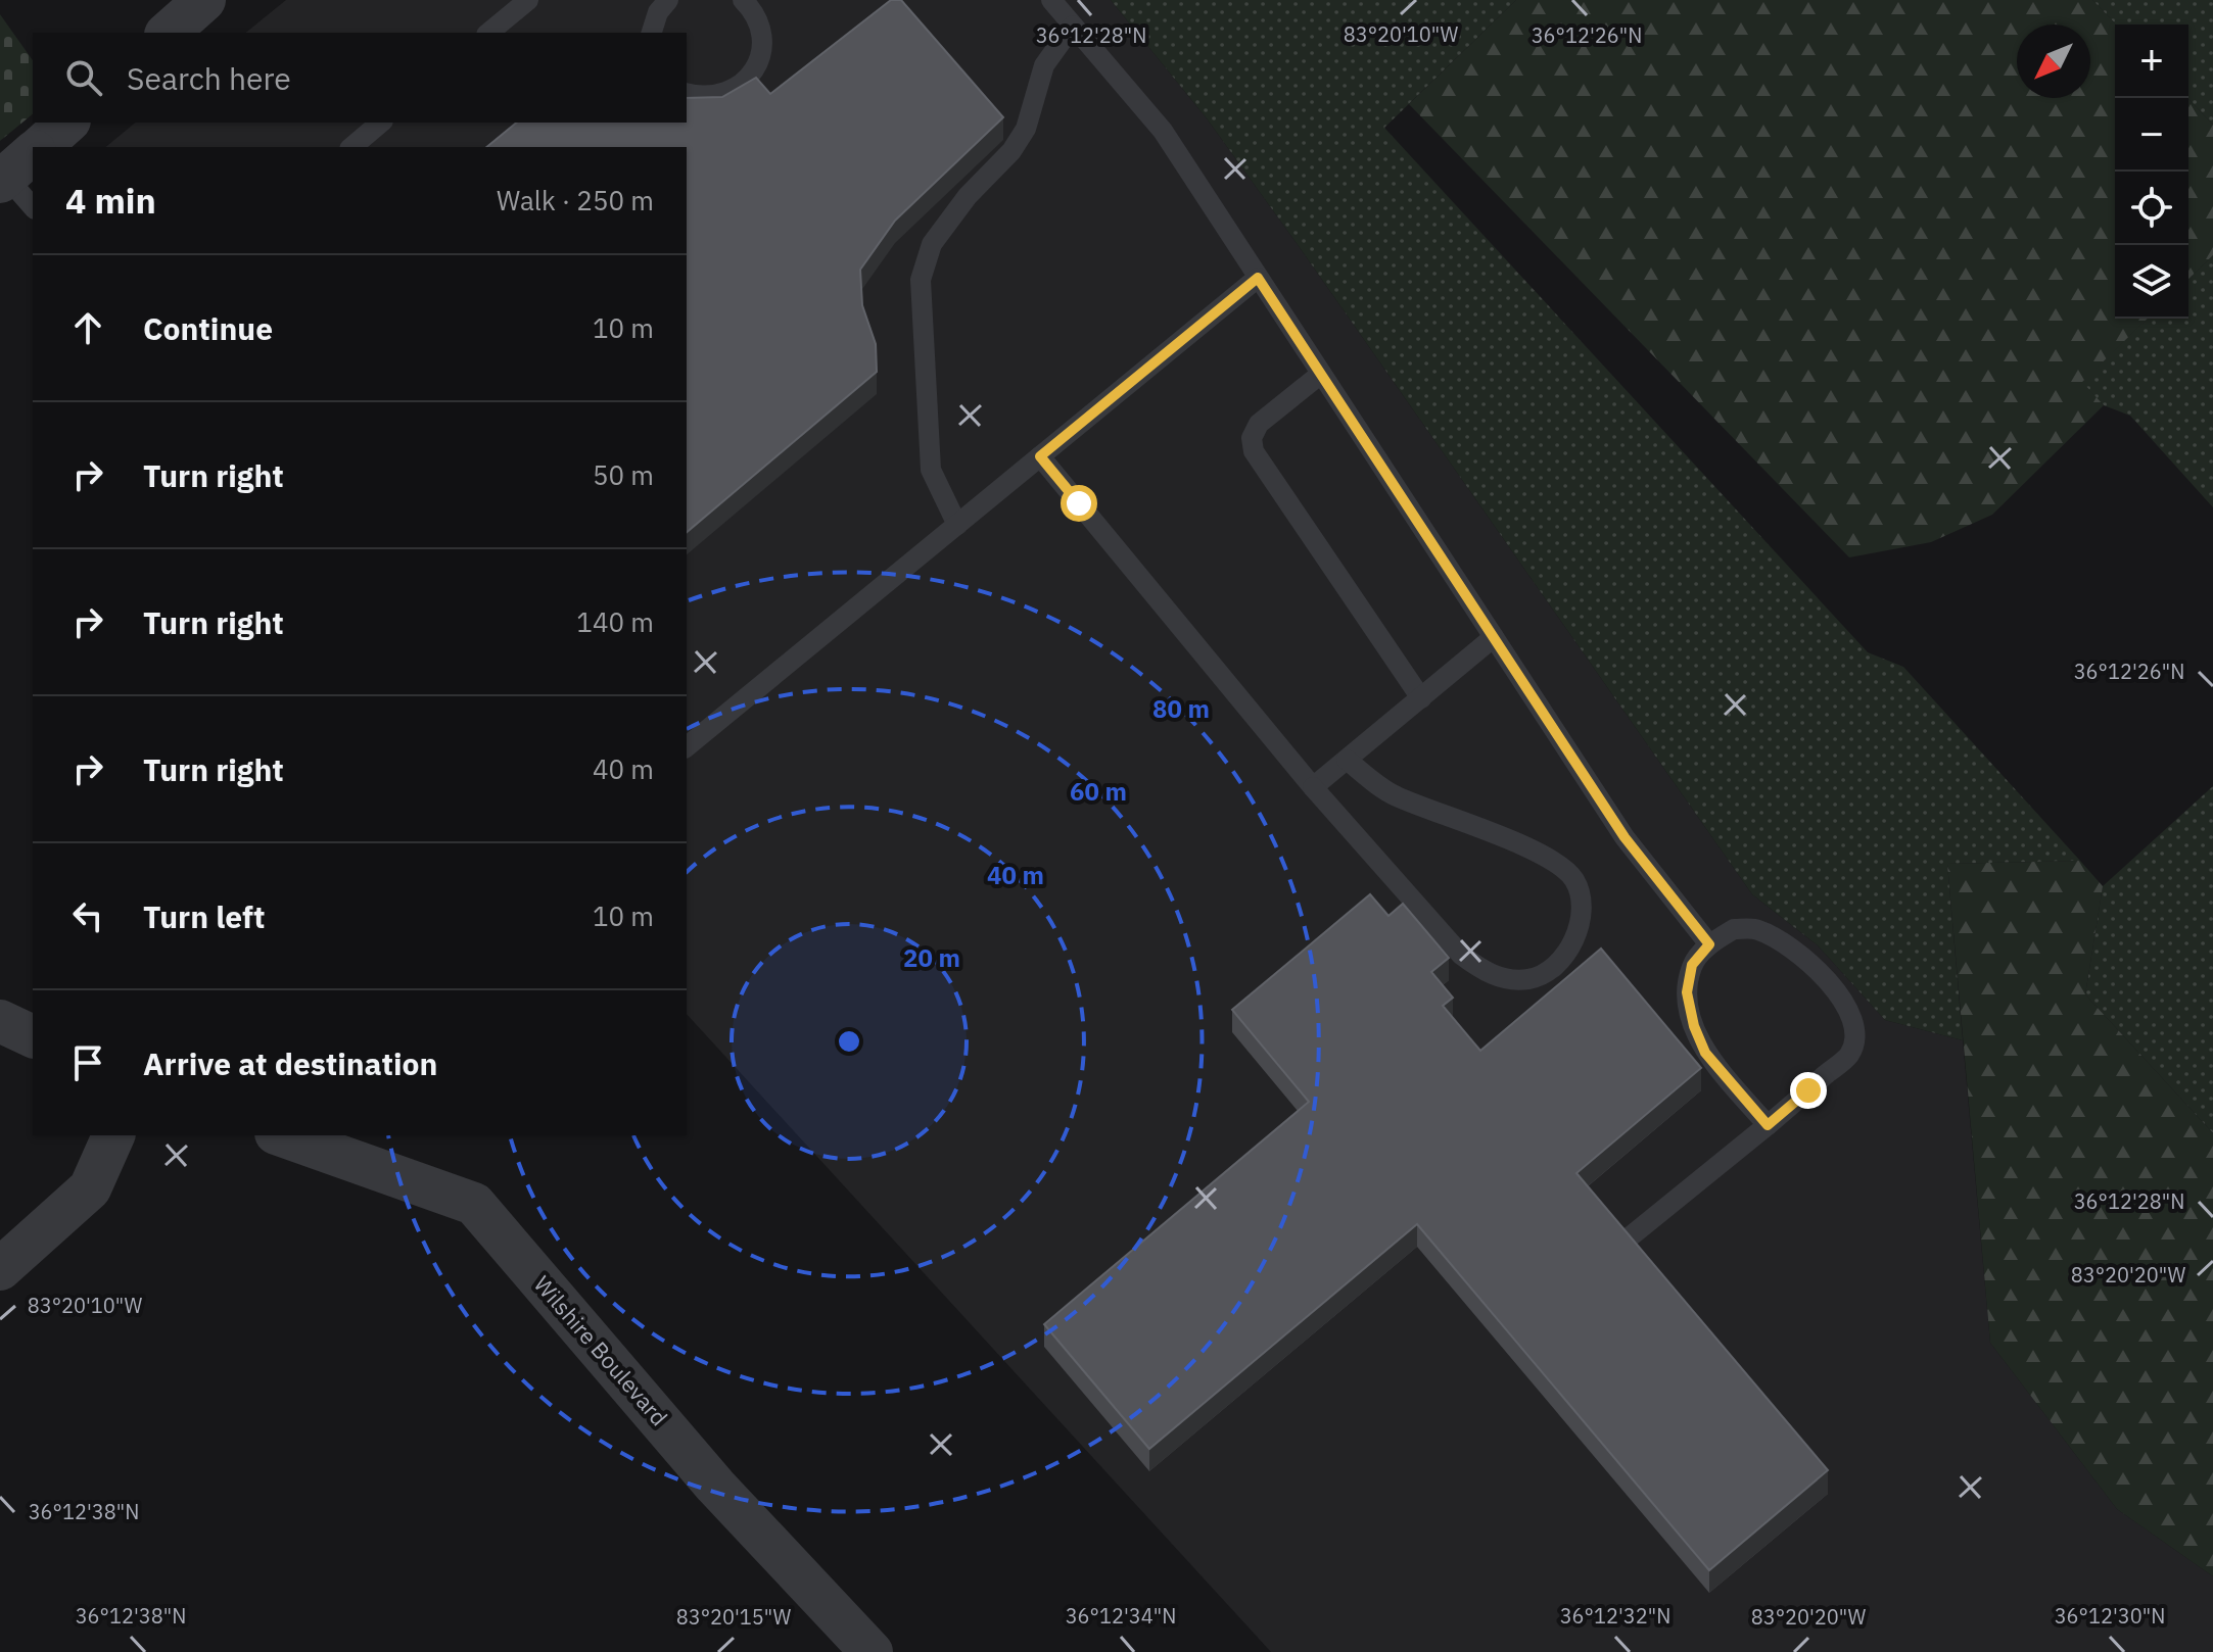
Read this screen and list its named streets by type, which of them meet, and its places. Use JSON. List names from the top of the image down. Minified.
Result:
{"streets":{"street":["Wilshire Boulevard"]},"north":"bottom left","page":{"map_buttons":["+","−"],"search":"Search here","heading":["4 min","Walk · 250 m"],"list":[["Continue","10 m"],["Turn right","50 m"],["Turn right","140 m"],["Turn right","40 m"],["Turn left","10 m"],"Arrive at destination"]},"coordinates":["83°20'10\"W","36°12'28\"N","36°12'26\"N","83°20'20\"W","36°12'38\"N","36°12'34\"N","36°12'32\"N","36°12'30\"N","83°20'15\"W"],"rings":["80 m","60 m","40 m","20 m"]}
